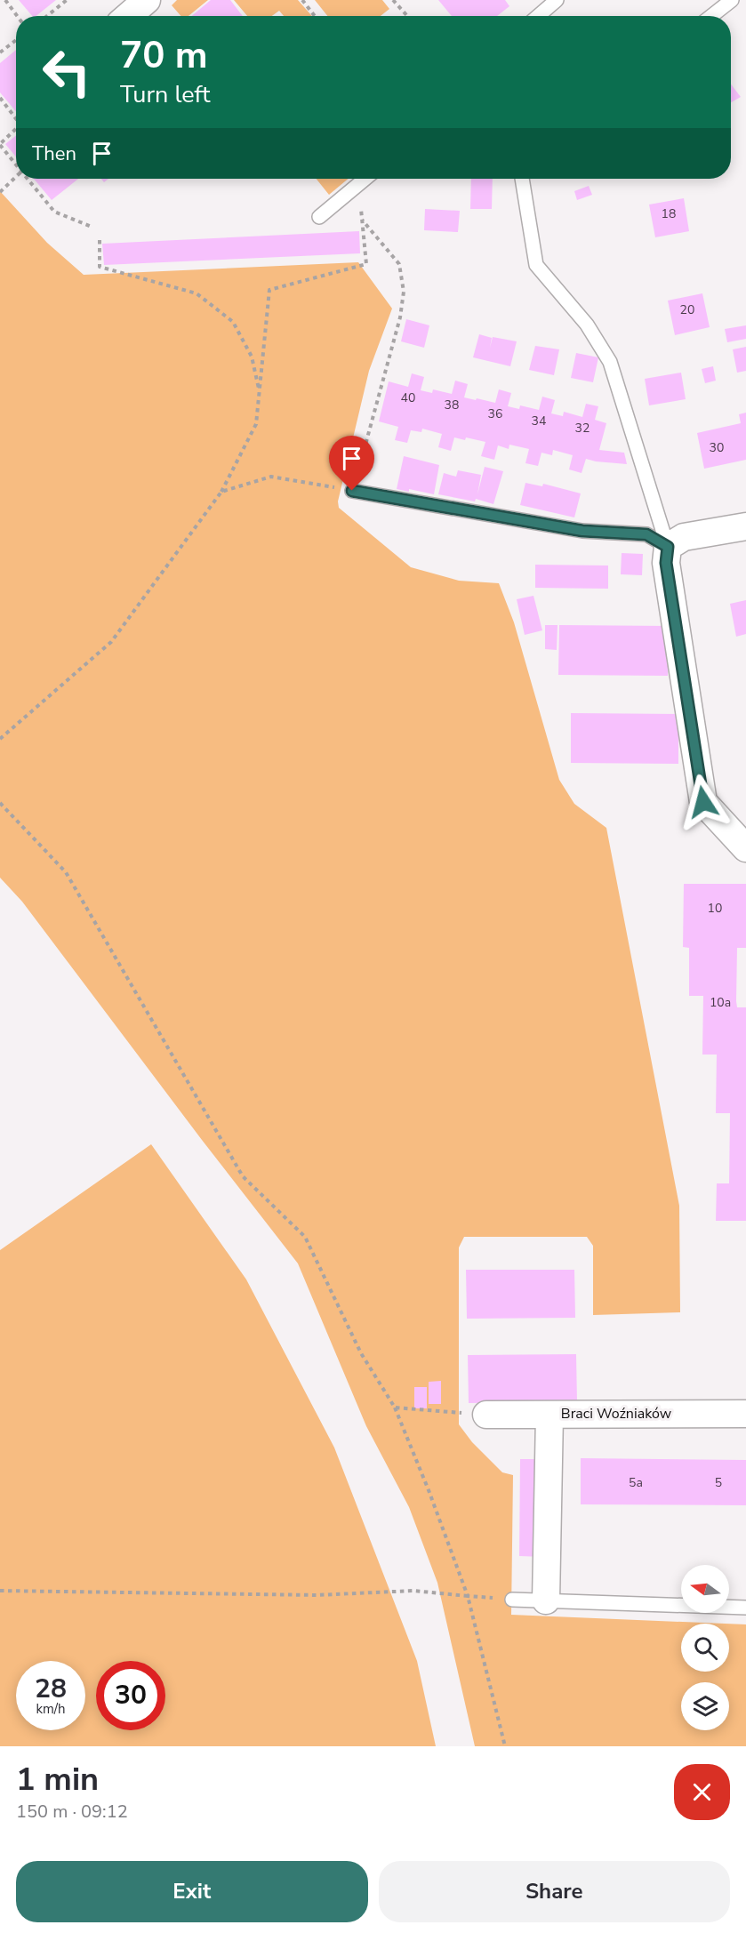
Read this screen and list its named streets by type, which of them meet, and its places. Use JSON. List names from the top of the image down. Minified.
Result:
{"streets":{"street":["Braci Woźniaków"]},"house_numbers":["18","20","40","38","36","34","32","30","10","10a","5a","5"],"north":"left","page":{"turn":["70 m","Turn left"],"then":"Then","speed":"28 km/h","limit":"30","heading":["1 min","150 m · 09:12"],"buttons":["Exit","Share"]}}
